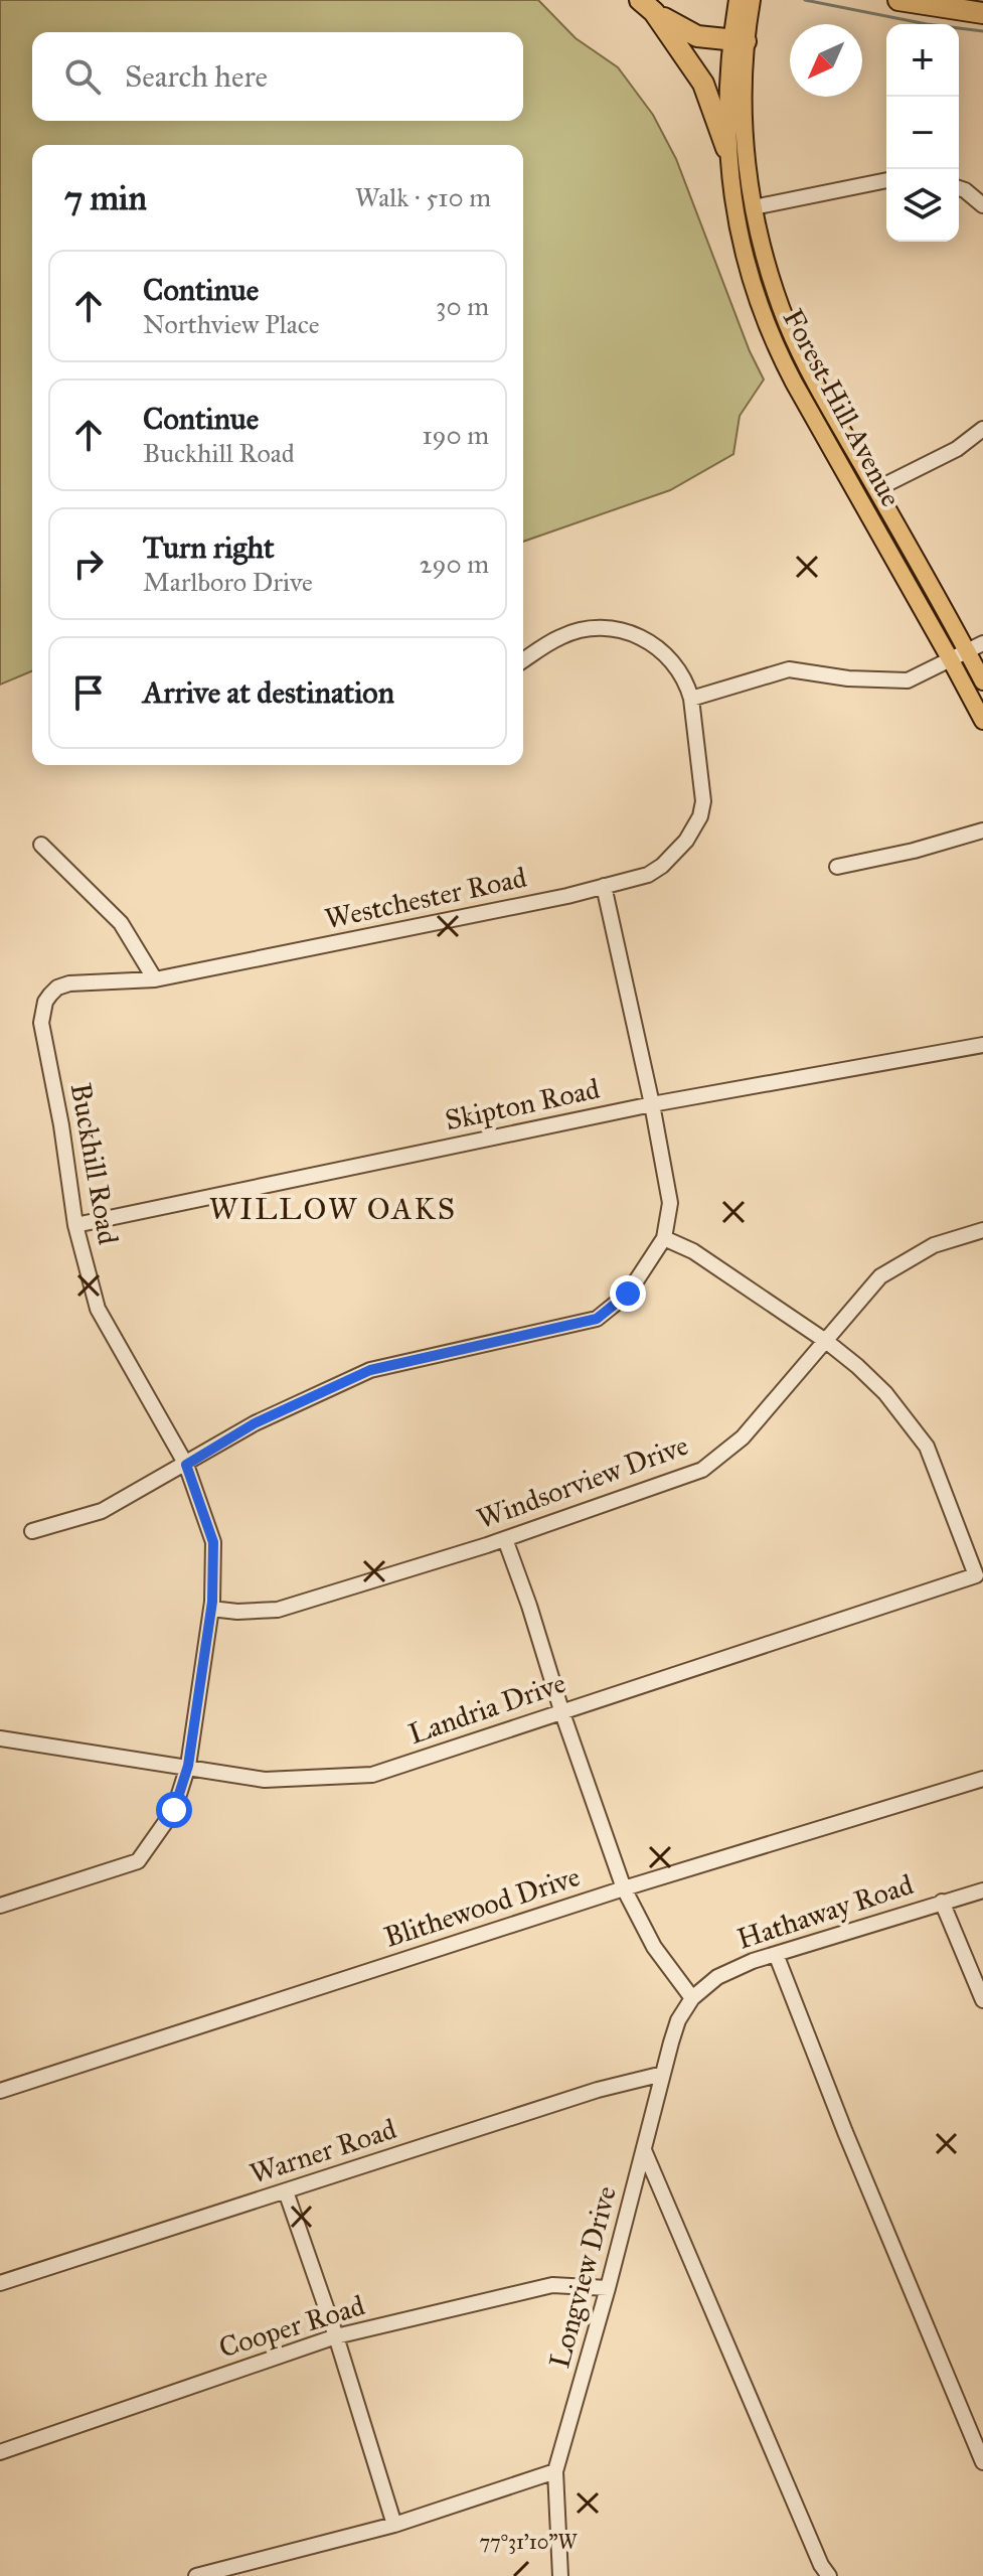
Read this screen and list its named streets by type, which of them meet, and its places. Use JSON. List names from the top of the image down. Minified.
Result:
{"streets":{"main road":["Forest Hill Avenue"],"street":["Westchester Road","Skipton Road","Buckhill Road","Windsorview Drive","Landria Drive","Blithewood Drive","Hathaway Road","Warner Road","Longview Drive","Cooper Road"]},"crossings":[["Westchester Road","Buckhill Road"],["Skipton Road","Buckhill Road"],["Buckhill Road","Windsorview Drive"],["Buckhill Road","Landria Drive"],["Windsorview Drive","Landria Drive"],["Hathaway Road","Longview Drive"],["Warner Road","Longview Drive"],["Longview Drive","Cooper Road"]],"districts":["WILLOW OAKS"],"north":"bottom left","page":{"map_buttons":["+","−"],"search":"Search here","heading":["7 min","Walk · 510 m"],"list":[["Continue","Northview Place","30 m"],["Continue","Buckhill Road","190 m"],["Turn right","Marlboro Drive","290 m"],"Arrive at destination"]},"coordinates":["77°31'10\"W"]}
